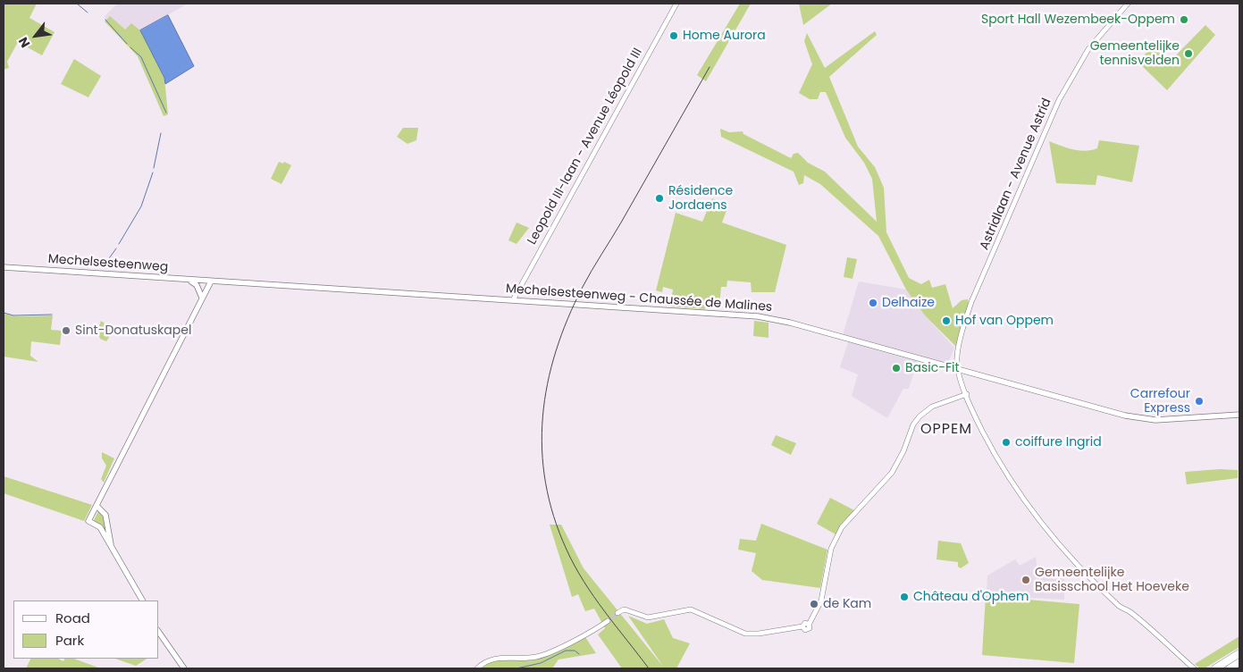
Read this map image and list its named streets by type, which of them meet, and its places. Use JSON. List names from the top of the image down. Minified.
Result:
{"streets":{"main road":["Mechelsesteenweg","Mechelsesteenweg - Chaussée de Malines"],"street":["Leopold III-laan - Avenue Léopold III","Astridlaan - Avenue Astrid"]},"crossings":[["Leopold III-laan - Avenue Léopold III","Mechelsesteenweg - Chaussée de Malines"],["Astridlaan - Avenue Astrid","Mechelsesteenweg - Chaussée de Malines"],["Mechelsesteenweg","Mechelsesteenweg - Chaussée de Malines"]],"districts":["OPPEM"],"places":["Sport Hall Wezembeek-Oppem","Home Aurora","Gemeentelijke tennisvelden","Résidence Jordaens","Delhaize","Hof van Oppem","Sint-Donatuskapel","Basic-Fit","Carrefour Express","coiffure Ingrid","Gemeentelijke Basisschool Het Hoeveke","Château d'Ophem","de Kam"],"legend":["Road","Park"],"north":"bottom left"}
